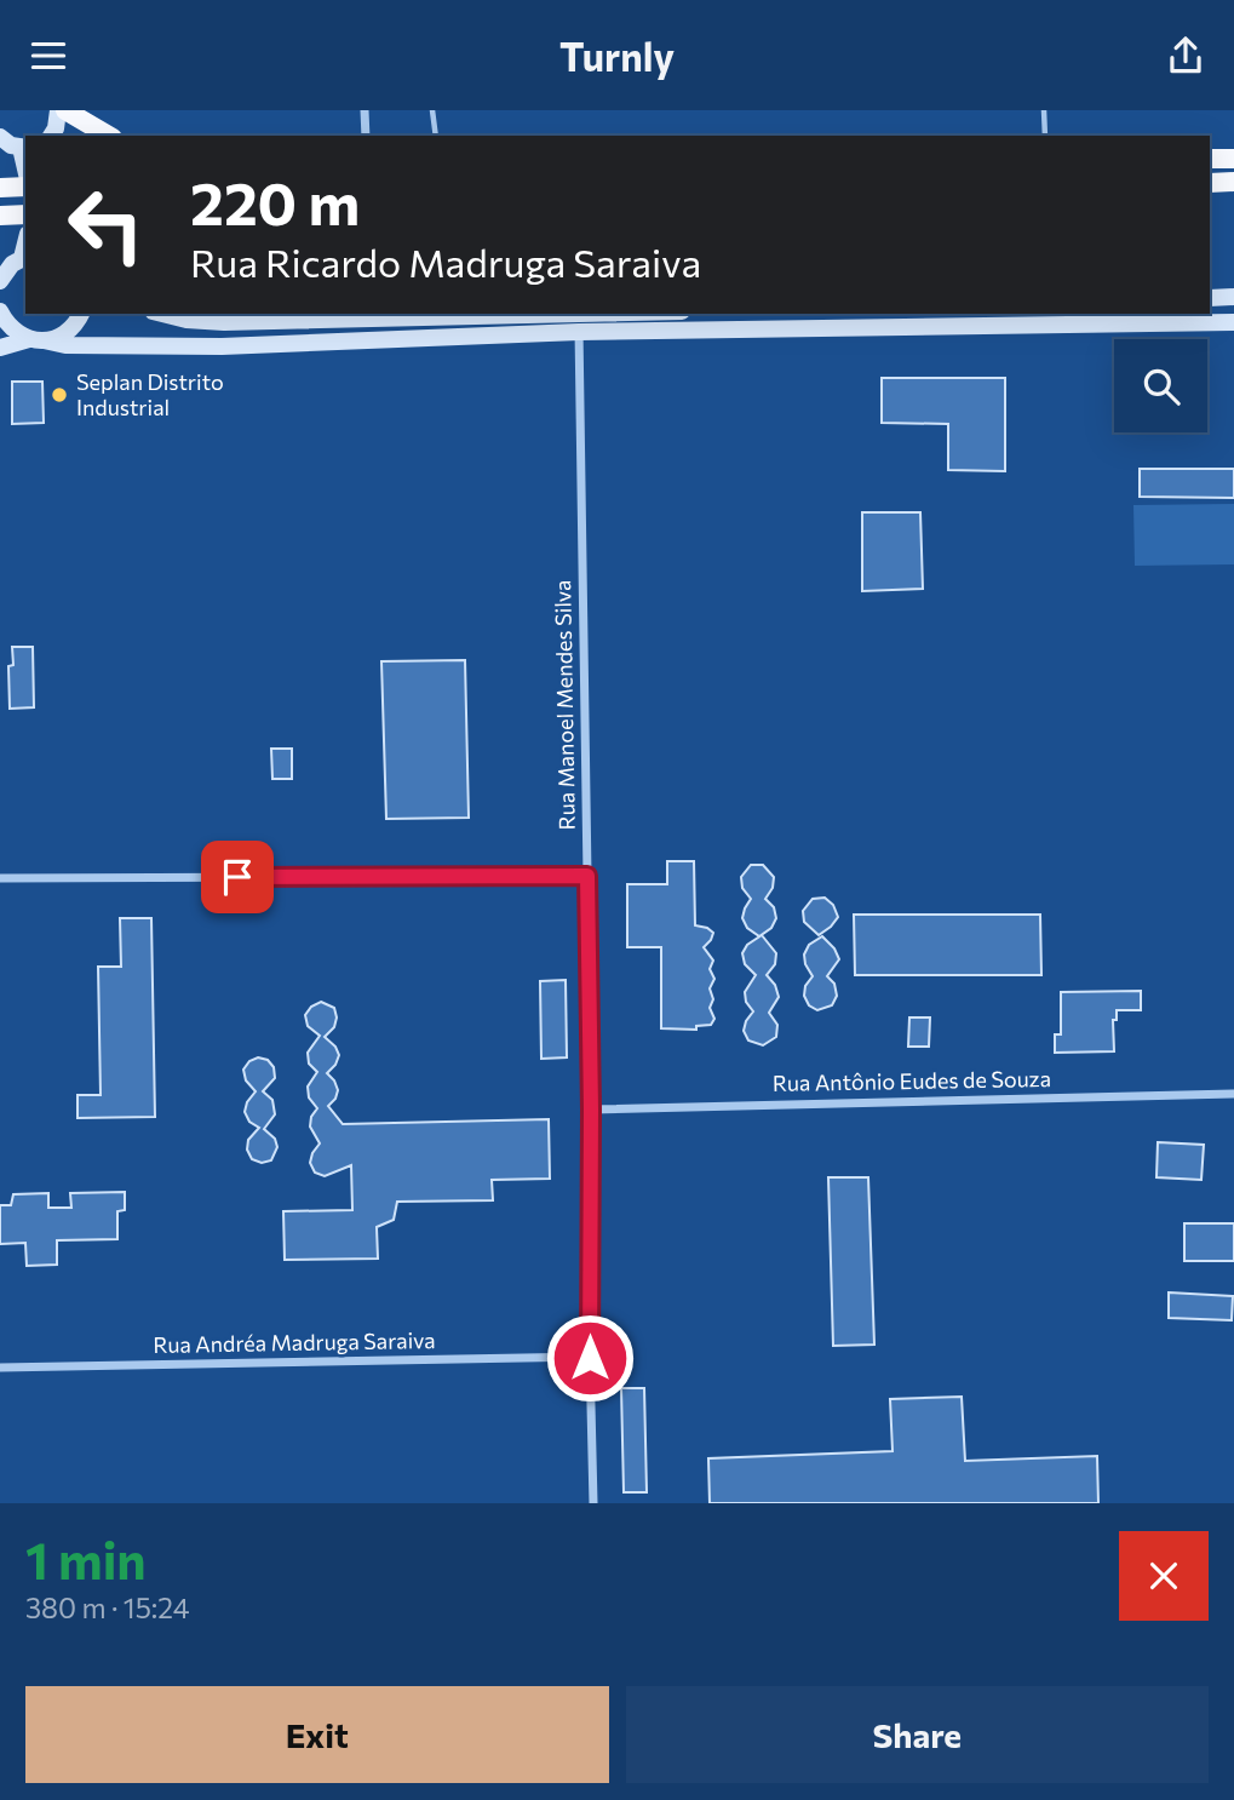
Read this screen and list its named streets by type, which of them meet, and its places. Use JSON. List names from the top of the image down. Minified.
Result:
{"streets":{"street":["Rua Manoel Mendes Silva","Rua Antônio Eudes de Souza","Rua Andréa Madruga Saraiva"]},"crossings":[["Rua Manoel Mendes Silva","Rua Antônio Eudes de Souza"],["Rua Manoel Mendes Silva","Rua Andréa Madruga Saraiva"]],"places":["Seplan Distrito Industrial"],"page":{"header":"Turnly","turn":["220 m","Rua Ricardo Madruga Saraiva"],"heading":["1 min","380 m · 15:24"],"buttons":["Exit","Share"]}}
